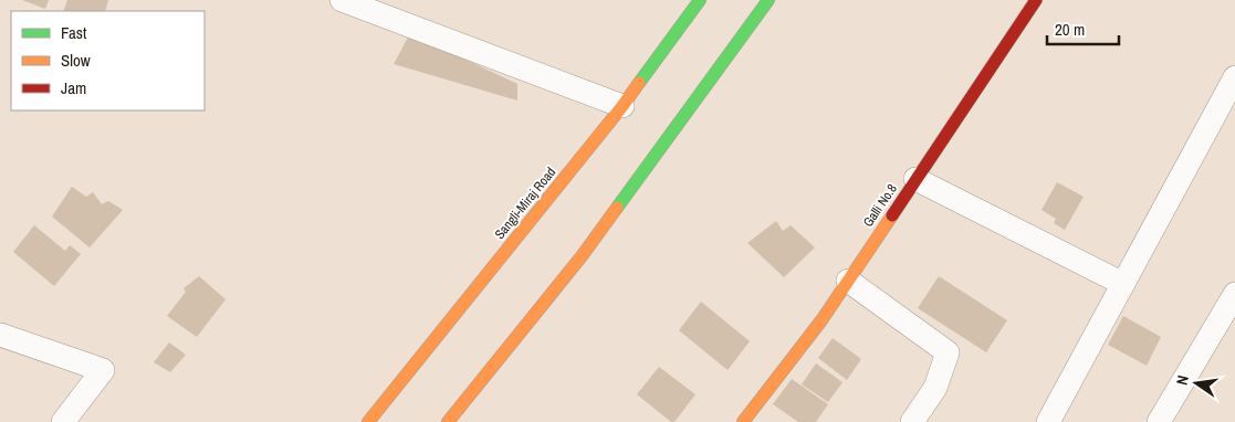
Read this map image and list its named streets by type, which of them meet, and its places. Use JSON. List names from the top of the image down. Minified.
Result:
{"streets":{"main road":["Sangli-Miraj Road","Galli No.8"]},"legend":["Fast","Slow","Jam"],"scale_bar":"20 m","north":"left"}
